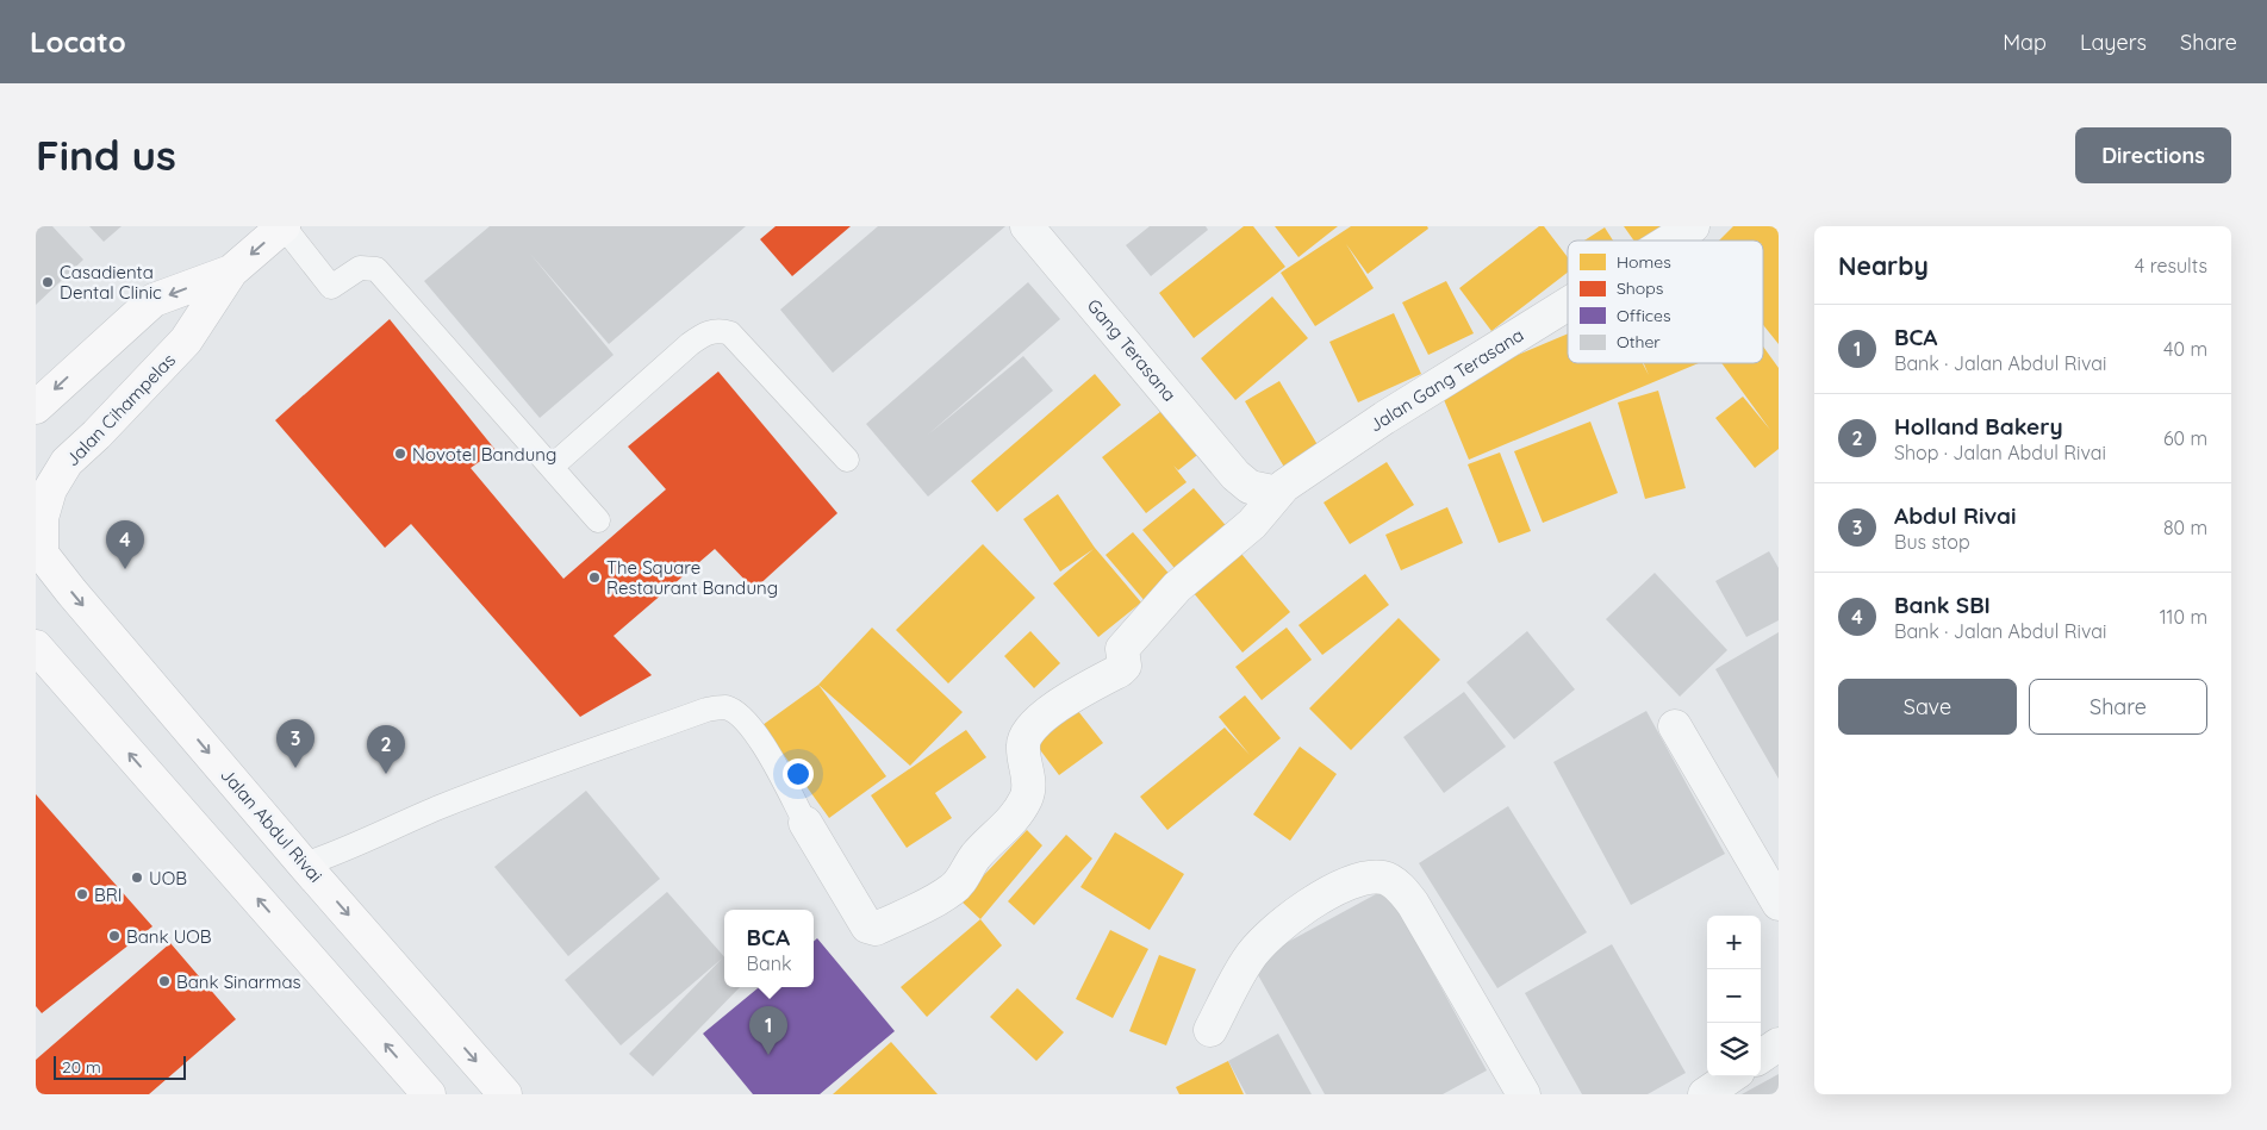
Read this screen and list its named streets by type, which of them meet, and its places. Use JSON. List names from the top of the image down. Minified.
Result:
{"streets":{"main road":["Jalan Cihampelas","Jalan Abdul Rivai"],"street":["Gang Terasana","Jalan Gang Terasana"]},"crossings":[["Gang Terasana","Jalan Gang Terasana"],["Jalan Cihampelas","Jalan Abdul Rivai"]],"places":["Casadienta Dental Clinic","Novotel Bandung","The Square Restaurant Bandung","UOB","BRI","Bank UOB","Bank Sinarmas"],"legend":["Homes","Shops","Offices","Other"],"scale_bar":"20 m","page":{"header":"Locato","nav":["Map","Layers","Share"],"buttons":["Directions",["Save","Share"]],"title":"Find us","heading":["Nearby","4 results"],"list":[{"mark":"1","name":"BCA","note":"Bank · Jalan Abdul Rivai","value":"40 m"},{"mark":"2","name":"Holland Bakery","note":"Shop · Jalan Abdul Rivai","value":"60 m"},{"mark":"3","name":"Abdul Rivai","note":"Bus stop","value":"80 m"},{"mark":"4","name":"Bank SBI","note":"Bank · Jalan Abdul Rivai","value":"110 m"}],"pins":["4","3","2","1"],"popup":["BCA","Bank"],"map_buttons":["+","−"],"scale":"20 m"}}
